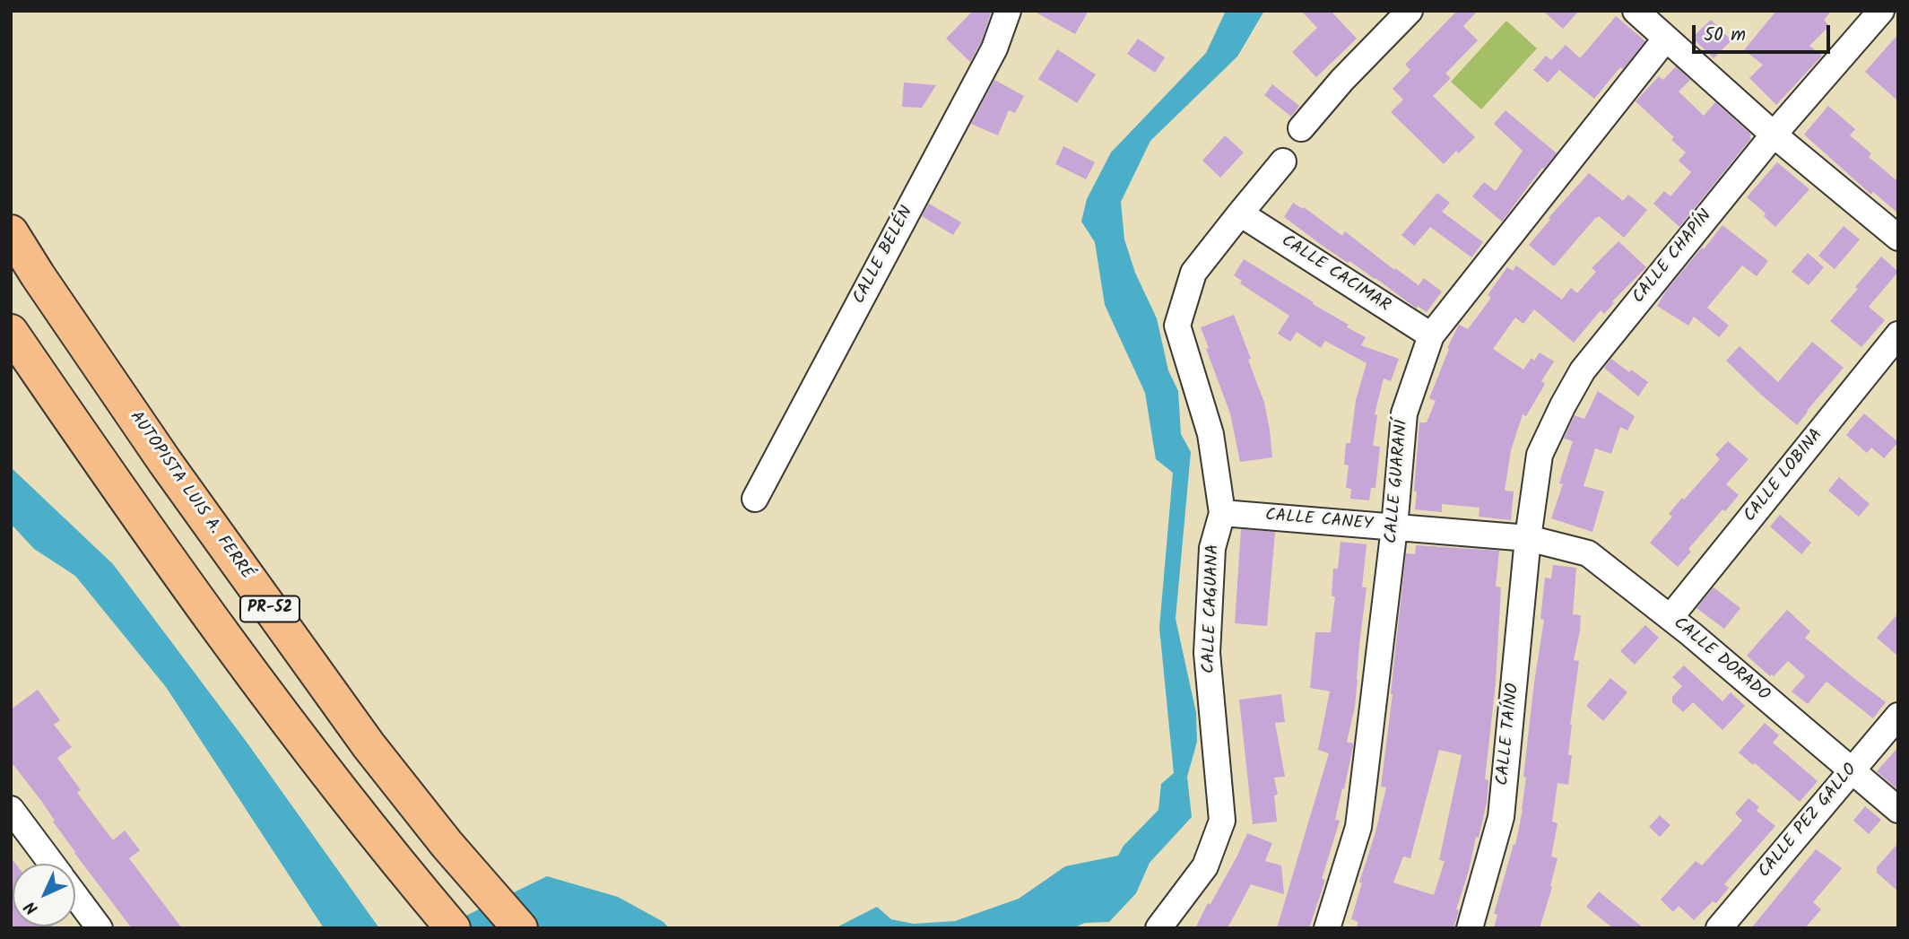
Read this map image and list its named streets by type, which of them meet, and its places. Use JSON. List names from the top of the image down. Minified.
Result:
{"streets":{"highway":["AUTOPISTA LUIS A. FERRÉ","PR-52"],"street":["CALLE BELÉN","CALLE CHAPÍN","CALLE CACIMAR","CALLE LOBINA","CALLE GUARANÍ","CALLE CANEY","CALLE CAGUANA","CALLE DORADO","CALLE TAÍNO","CALLE PEZ GALLO"]},"crossings":[["CALLE CHAPÍN","CALLE CANEY"],["CALLE CHAPÍN","CALLE DORADO"],["CALLE CHAPÍN","CALLE TAÍNO"],["CALLE CACIMAR","CALLE GUARANÍ"],["CALLE CACIMAR","CALLE CAGUANA"],["CALLE LOBINA","CALLE DORADO"],["CALLE GUARANÍ","CALLE CANEY"],["CALLE CANEY","CALLE CAGUANA"],["CALLE CANEY","CALLE DORADO"],["CALLE CANEY","CALLE TAÍNO"],["CALLE DORADO","CALLE TAÍNO"],["CALLE DORADO","CALLE PEZ GALLO"]],"scale_bar":"50 m","north":"bottom left"}
